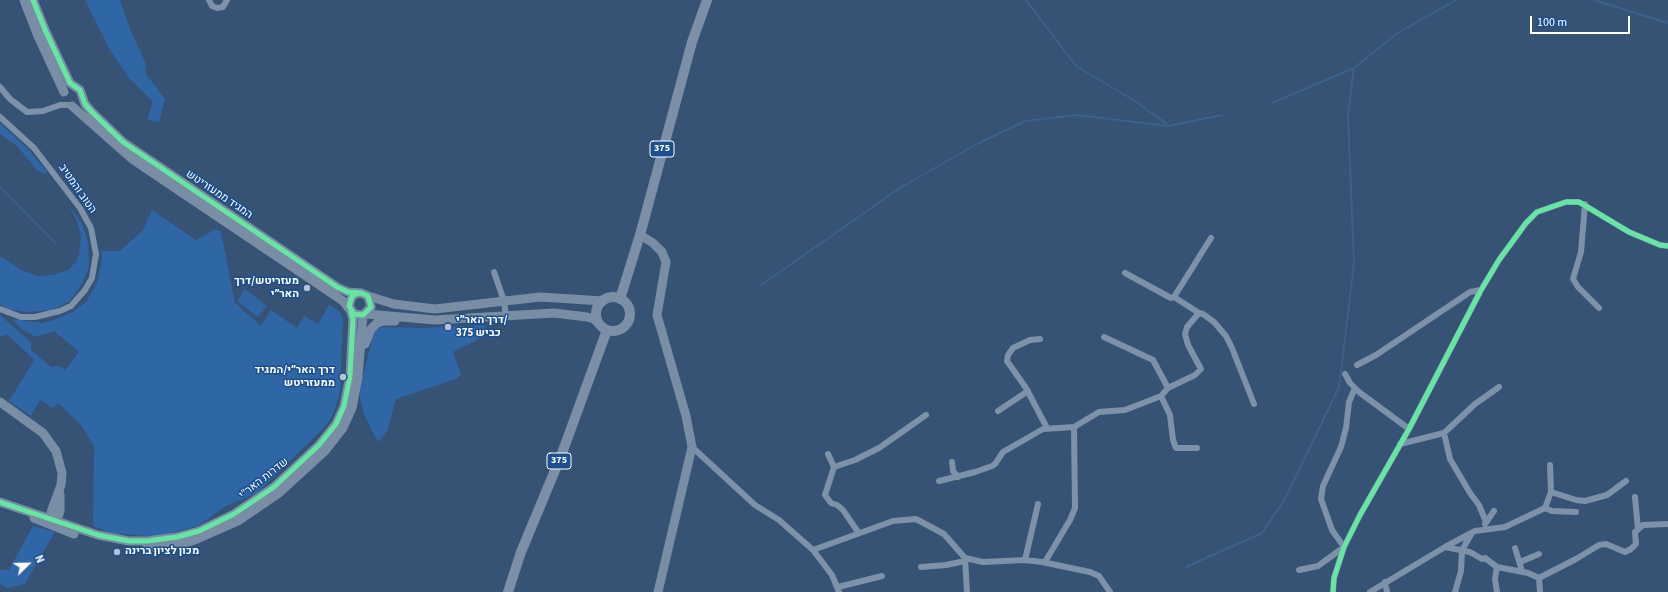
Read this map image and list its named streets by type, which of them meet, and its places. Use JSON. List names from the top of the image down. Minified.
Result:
{"streets":{"main road":["375"],"street":["הטוב והמטיב","המגיד ממעזריטש","שדרות האר\"י"]},"crossings":[["המגיד ממעזריטש","שדרות האר\"י"]],"places":["מעזריטש/דרך האר״י","דרך האר״י/ כביש 375","דרך האר״י/המגיד ממעזריטש","מכון לציון ברינה"],"scale_bar":"100 m","north":"top right"}
